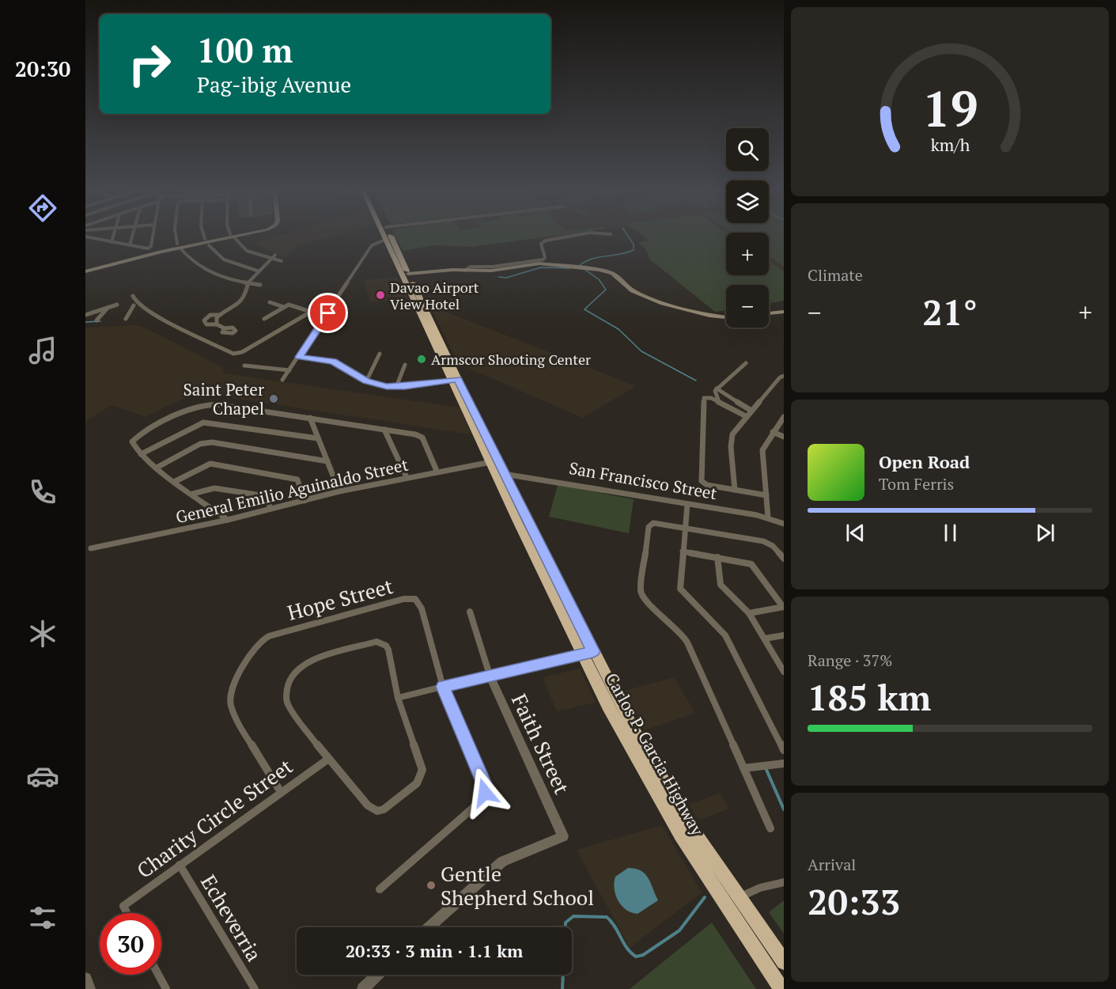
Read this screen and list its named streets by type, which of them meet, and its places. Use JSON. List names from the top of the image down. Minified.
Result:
{"streets":{"highway":["Carlos P. Garcia Highway"],"street":["San Francisco Street","General Emilio Aguinaldo Street","Hope Street","Faith Street","Charity Circle Street","Echeverria"]},"crossings":[["San Francisco Street","Carlos P. Garcia Highway"],["General Emilio Aguinaldo Street","Carlos P. Garcia Highway"],["Hope Street","Charity Circle Street"],["Charity Circle Street","Echeverria"]],"places":["Davao Airport View Hotel","Armscor Shooting Center","Saint Peter Chapel","Gentle Shepherd School"],"page":{"tabs":"20:30","turn":["100 m","Pag-ibig Avenue"],"map_buttons":["+","−"],"tile":["Climate",["Range · 37%","185 km"],["Arrival","20:33"]],"heat":["−","21°","+"],"song":["Open Road","Tom Ferris"],"limit":"30","trip":"20:33 · 3 min · 1.1 km","gauge":["19","km/h"]}}
